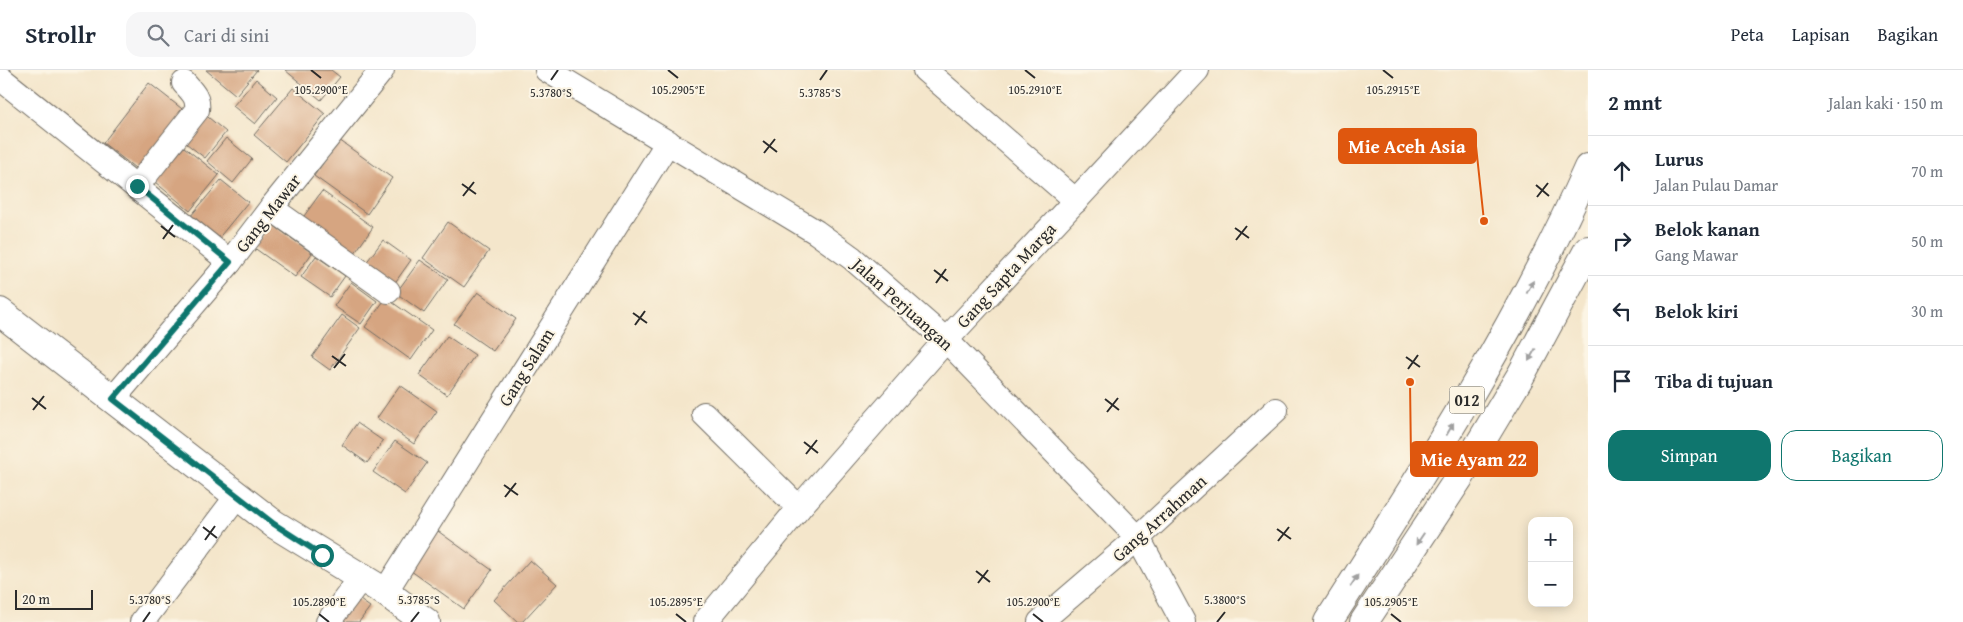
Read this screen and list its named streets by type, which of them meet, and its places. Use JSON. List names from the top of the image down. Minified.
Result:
{"streets":{"main road":["012"],"street":["Gang Mawar","Gang Sapta Marga","Jalan Perjuangan","Gang Salam","Gang Arrahman"]},"crossings":[["Gang Sapta Marga","Jalan Perjuangan"],["Jalan Perjuangan","Gang Salam"],["Jalan Perjuangan","Gang Arrahman"]],"places":["Mie Aceh Asia","Mie Ayam 22"],"scale_bar":"20 m","page":{"header":"Strollr","search":"Cari di sini","nav":["Peta","Lapisan","Bagikan"],"heading":["2 mnt","Jalan kaki · 150 m"],"list":[["Lurus","Jalan Pulau Damar","70 m"],["Belok kanan","Gang Mawar","50 m"],["Belok kiri","30 m"],"Tiba di tujuan"],"buttons":["Simpan","Bagikan"],"map_buttons":["+","−"],"scale":"20 m"},"coordinates":["105.2915°E","105.2900°E","105.2905°E","105.2910°E","5.3780°S","5.3785°S","5.3800°S","105.2890°E","105.2895°E"]}
